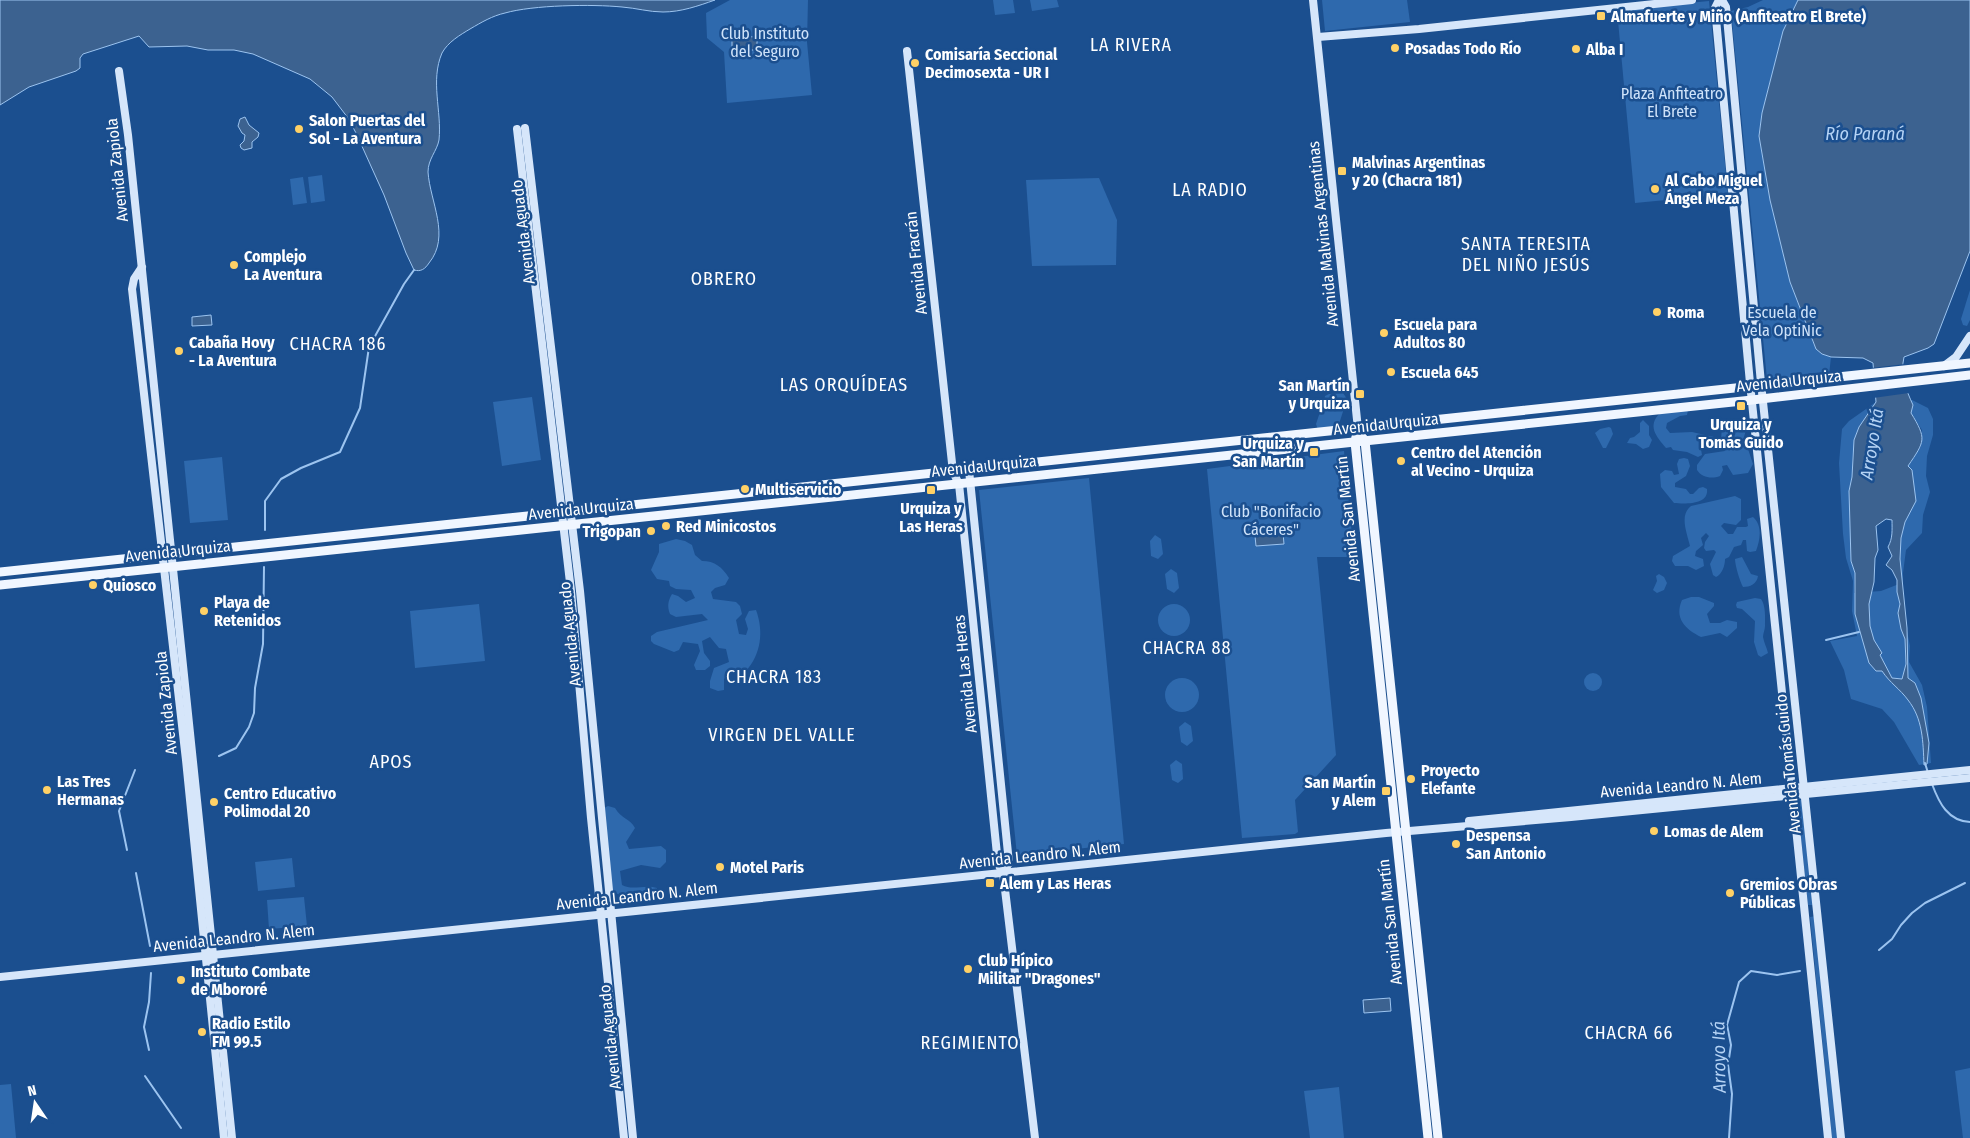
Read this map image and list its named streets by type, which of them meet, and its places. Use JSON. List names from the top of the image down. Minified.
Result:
{"streets":{"main road":["Avenida Zapiola","Avenida Aguado","Avenida Malvinas Argentinas","Avenida Fracrán","Avenida Urquiza","Avenida San Martín","Avenida Las Heras","Avenida Tomás Guido","Avenida Leandro N. Alem"]},"crossings":[["Avenida Zapiola","Avenida Urquiza"],["Avenida Zapiola","Avenida Leandro N. Alem"],["Avenida Aguado","Avenida Urquiza"],["Avenida Aguado","Avenida Leandro N. Alem"],["Avenida Malvinas Argentinas","Avenida Urquiza"],["Avenida Malvinas Argentinas","Avenida San Martín"],["Avenida Fracrán","Avenida Urquiza"],["Avenida Fracrán","Avenida Las Heras"],["Avenida Urquiza","Avenida San Martín"],["Avenida Urquiza","Avenida Las Heras"],["Avenida Urquiza","Avenida Tomás Guido"],["Avenida San Martín","Avenida Leandro N. Alem"],["Avenida Las Heras","Avenida Leandro N. Alem"],["Avenida Tomás Guido","Avenida Leandro N. Alem"]],"districts":["LA RIVERA","LA RADIO","SANTA TERESITA DEL NIÑO JESÚS","OBRERO","CHACRA 186","LAS ORQUÍDEAS","CHACRA 88","CHACRA 183","VIRGEN DEL VALLE","APOS","CHACRA 66","REGIMIENTO"],"water":["Río Paraná","Arroyo Itá"],"parks":["Club Instituto del Seguro","Plaza Anfiteatro El Brete","Escuela de Vela OptiNic","Club \"Bonifacio Cáceres\""],"places":{"transit":["Almafuerte y Miño (Anfiteatro El Brete)","Malvinas Argentinas y 20 (Chacra 181)","San Martín y Urquiza","Urquiza y Tomás Guido","Urquiza y San Martín","Urquiza y Las Heras","San Martín y Alem","Alem y Las Heras"],"other":["Posadas Todo Río","Alba I","Comisaría Seccional Decimosexta - UR I","Salon Puertas del Sol - La Aventura","Al Cabo Miguel Ángel Meza","Complejo La Aventura","Roma","Escuela para Adultos 80","Cabaña Hovy - La Aventura","Escuela 645","Centro del Atención al Vecino - Urquiza","Multiservicio","Red Minicostos","Trigopan","Quiosco","Playa de Retenidos","Proyecto Elefante","Las Tres Hermanas","Centro Educativo Polimodal 20","Lomas de Alem","Despensa San Antonio","Motel Paris","Gremios Obras Públicas","Club Hípico Militar \"Dragones\"","Instituto Combate de Mbororé","Radio Estilo FM 99.5"]},"north":"top"}
